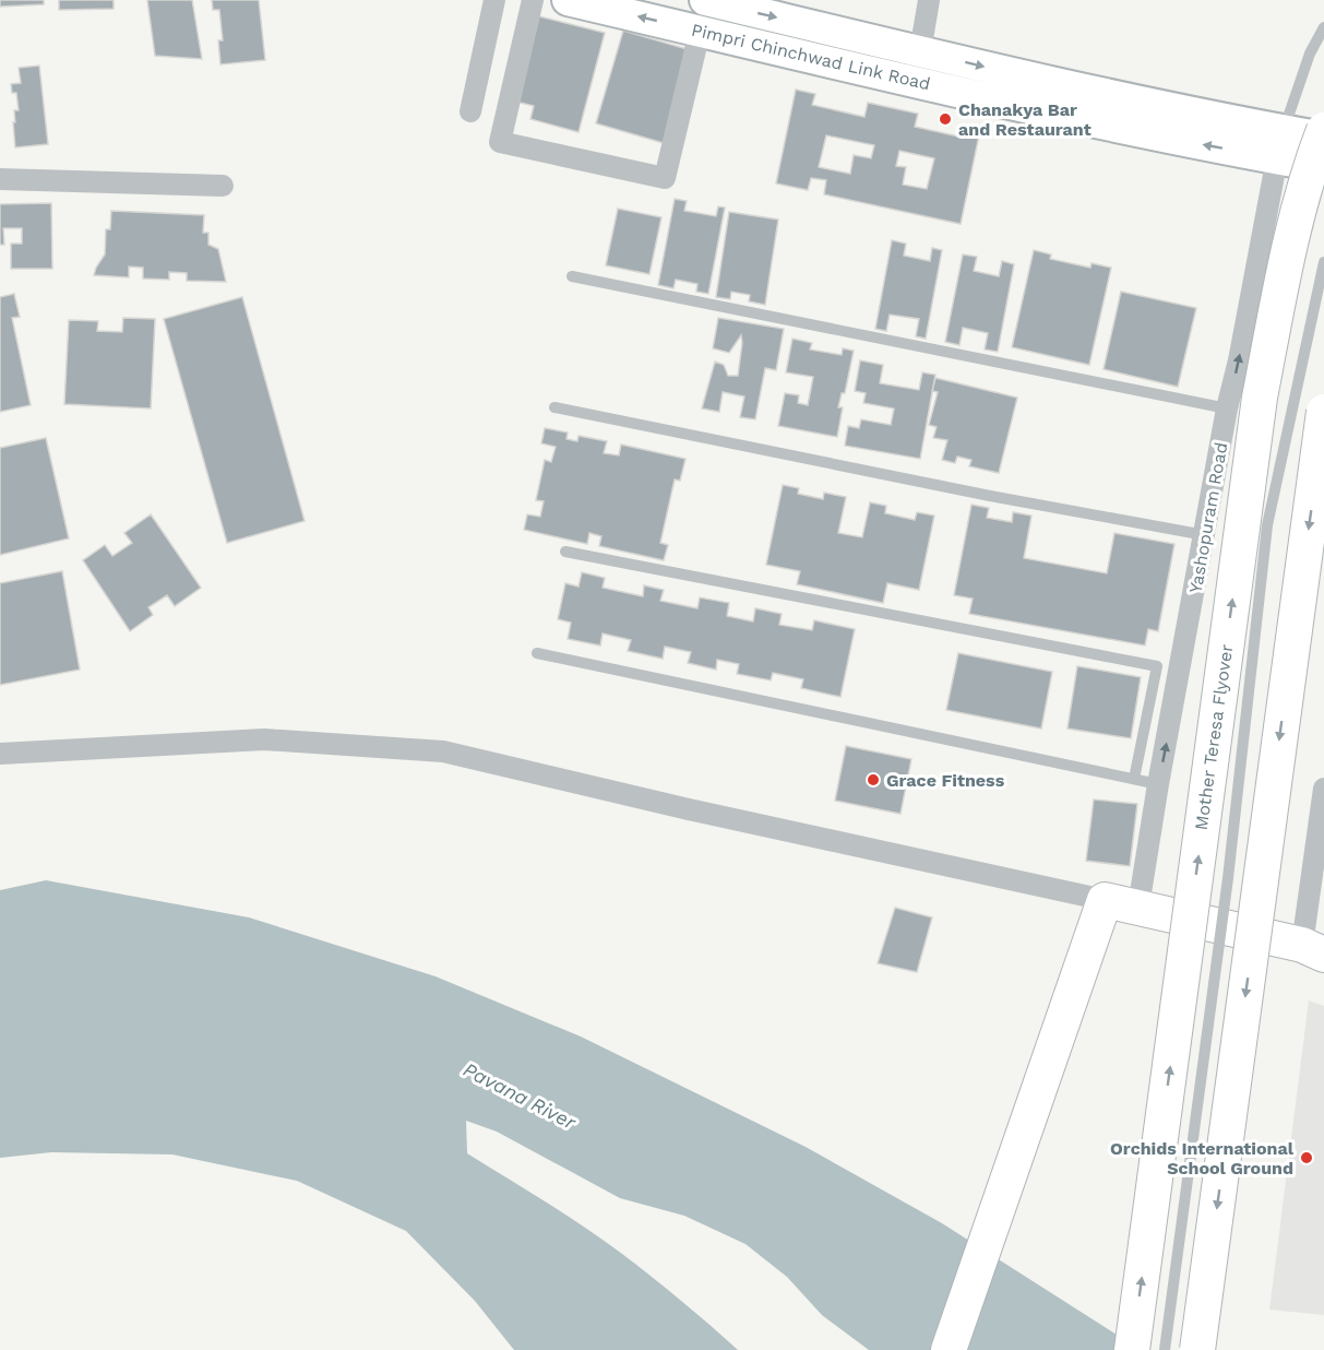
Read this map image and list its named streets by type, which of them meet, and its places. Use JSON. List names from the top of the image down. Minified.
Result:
{"streets":{"main road":["Pimpri Chinchwad Link Road","Mother Teresa Flyover"],"street":["Yashopuram Road"]},"crossings":[["Pimpri Chinchwad Link Road","Yashopuram Road"]],"one_way":["Yashopuram Road"],"water":["Pavana River"],"places":["Chanakya Bar and Restaurant","Grace Fitness","Orchids International School Ground"]}
